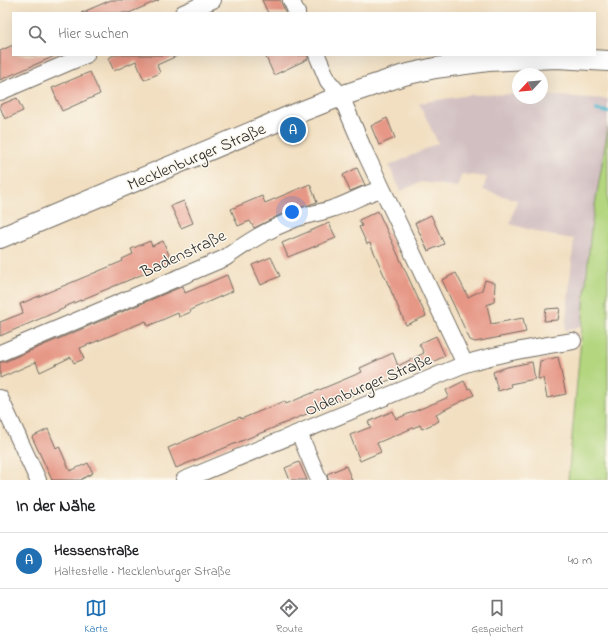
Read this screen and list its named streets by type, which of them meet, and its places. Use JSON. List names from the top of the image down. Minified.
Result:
{"streets":{"street":["Mecklenburger Straße","Badenstraße","Oldenburger Straße"]},"north":"bottom left","page":{"search":"Hier suchen","pins":"A","heading":"In der Nähe","list":[{"mark":"A","name":"Hessenstraße","note":"Haltestelle · Mecklenburger Straße","value":"40 m"}],"nav":["Karte","Route","Gespeichert"]}}
